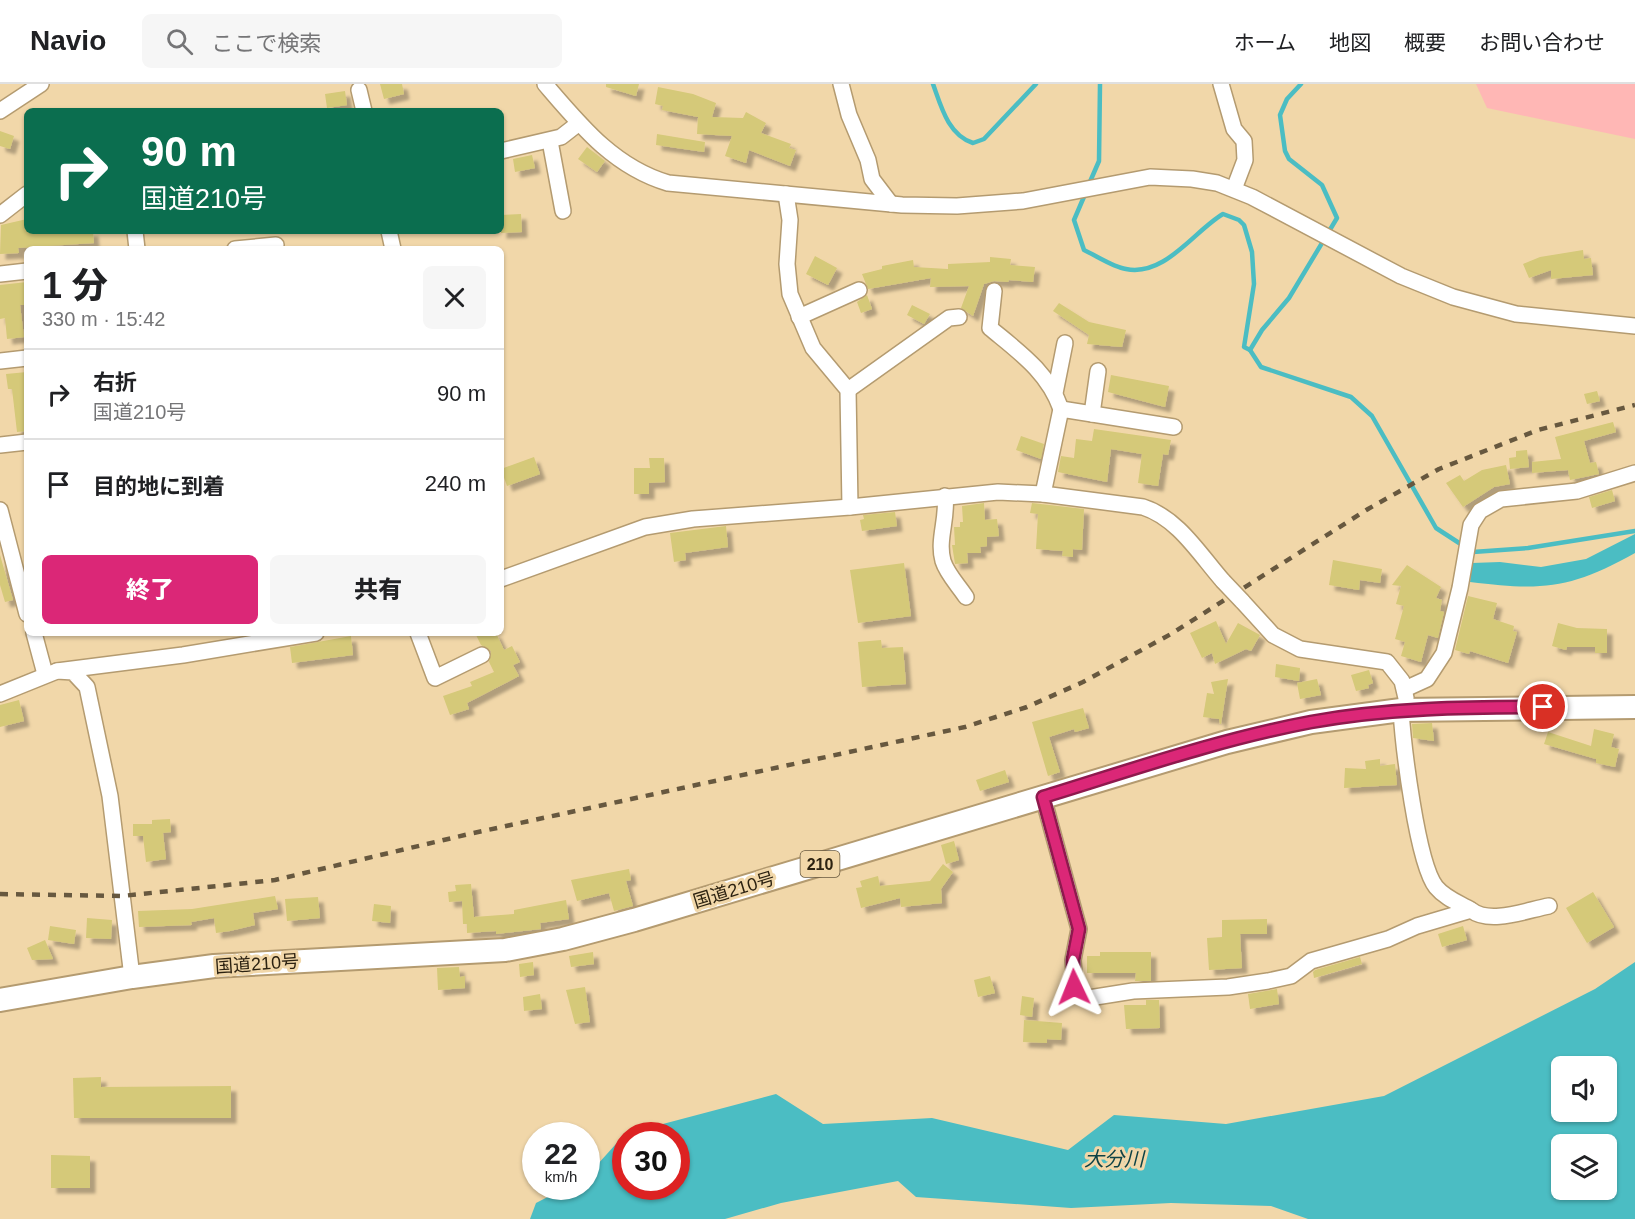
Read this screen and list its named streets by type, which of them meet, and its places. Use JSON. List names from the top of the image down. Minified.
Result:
{"streets":{"highway":["210","国道210号"]},"water":["大分川"],"page":{"header":"Navio","search":"ここで検索","nav":["ホーム","地図","概要","お問い合わせ"],"turn":["90 m","国道210号"],"heading":["1 分","330 m · 15:42"],"list":[{"name":"右折","note":"国道210号","value":"90 m"},{"name":"目的地に到着","value":"240 m"}],"buttons":["終了","共有"],"speed":"22 km/h","limit":"30"}}
